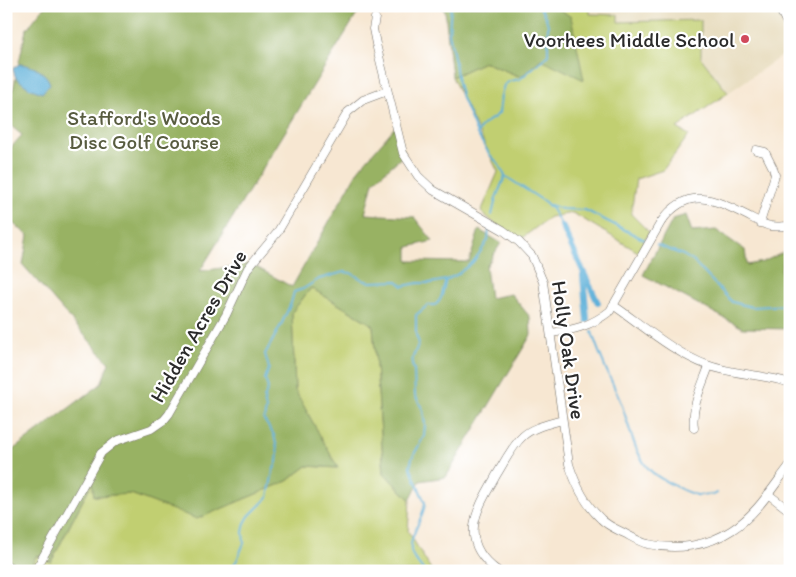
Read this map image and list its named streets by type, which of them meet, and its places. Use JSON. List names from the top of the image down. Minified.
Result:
{"streets":{"street":["Hidden Acres Drive","Holly Oak Drive"]},"crossings":[["Hidden Acres Drive","Holly Oak Drive"]],"parks":["Stafford's Woods Disc Golf Course"],"places":["Voorhees Middle School"]}
